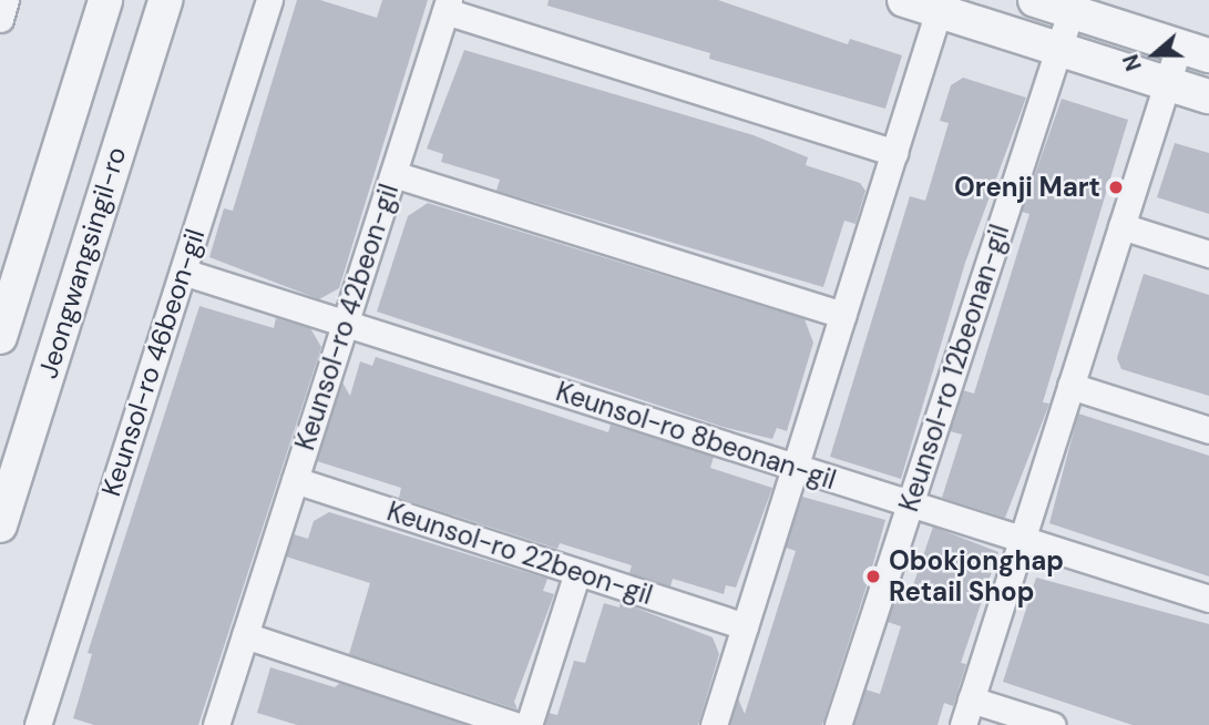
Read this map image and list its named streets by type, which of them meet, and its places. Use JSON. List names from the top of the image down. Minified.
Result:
{"streets":{"street":["Jeongwangsingil-ro","Keunsol-ro 42beon-gil","Keunsol-ro 46beon-gil","Keunsol-ro 12beonan-gil","Keunsol-ro 8beonan-gil","Keunsol-ro 22beon-gil"]},"crossings":[["Keunsol-ro 42beon-gil","Keunsol-ro 8beonan-gil"],["Keunsol-ro 42beon-gil","Keunsol-ro 22beon-gil"],["Keunsol-ro 46beon-gil","Keunsol-ro 8beonan-gil"],["Keunsol-ro 12beonan-gil","Keunsol-ro 8beonan-gil"]],"places":["Orenji Mart","Obokjonghap Retail Shop"],"north":"left"}
